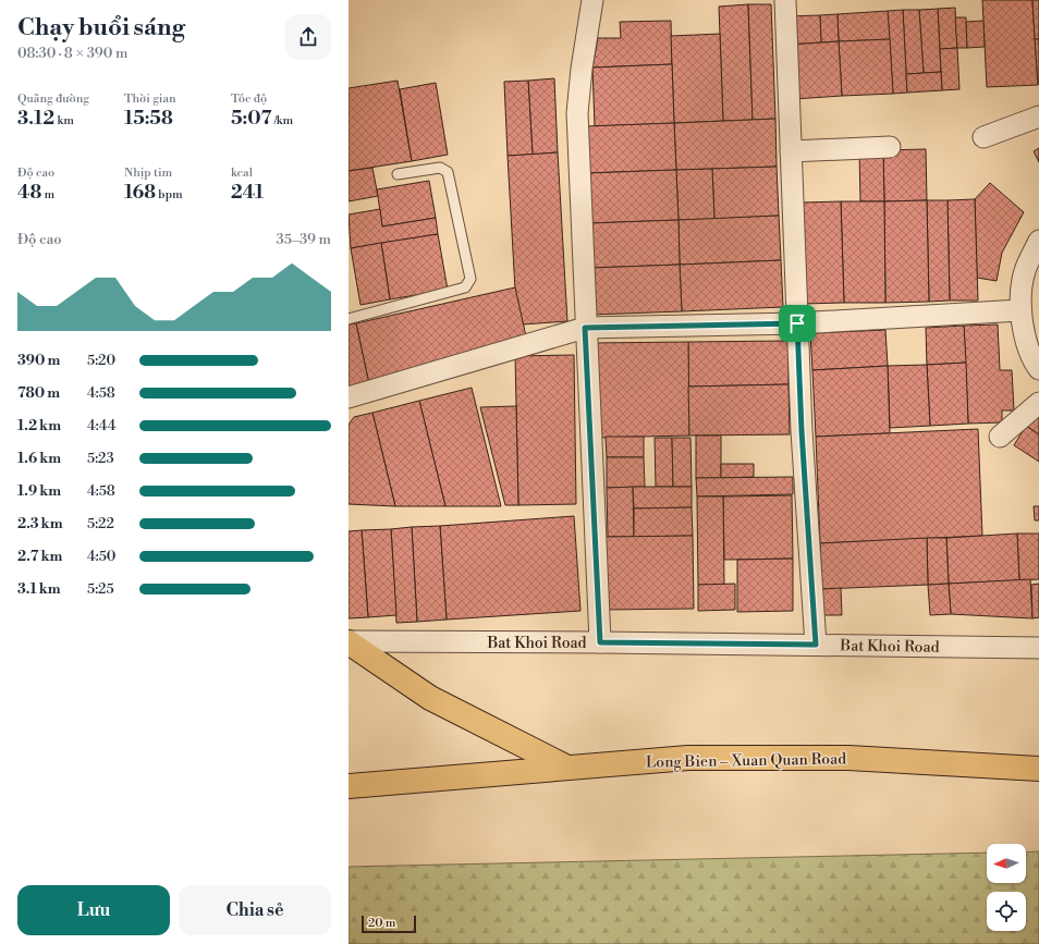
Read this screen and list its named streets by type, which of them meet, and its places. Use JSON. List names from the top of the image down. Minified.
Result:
{"streets":{"main road":["Long Bien – Xuan Quan Road"],"street":["Bat Khoi Road"]},"scale_bar":"20 m","north":"left","page":{"heading":["Chạy buổi sáng","08:30 · 8 × 390 m"],"stats":[["Quãng đường","3.12 km"],["Thời gian","15:58"],["Tốc độ","5:07 /km"],["Độ cao","48 m"],["Nhịp tim","168 bpm"],["kcal","241"]],"chart":["Độ cao","35–39 m"],"list":[{"name":"390 m","note":"5:20"},{"name":"780 m","note":"4:58"},{"name":"1.2 km","note":"4:44"},{"name":"1.6 km","note":"5:23"},{"name":"1.9 km","note":"4:58"},{"name":"2.3 km","note":"5:22"},{"name":"2.7 km","note":"4:50"},{"name":"3.1 km","note":"5:25"}],"buttons":["Lưu","Chia sẻ"],"scale":"20 m"}}
